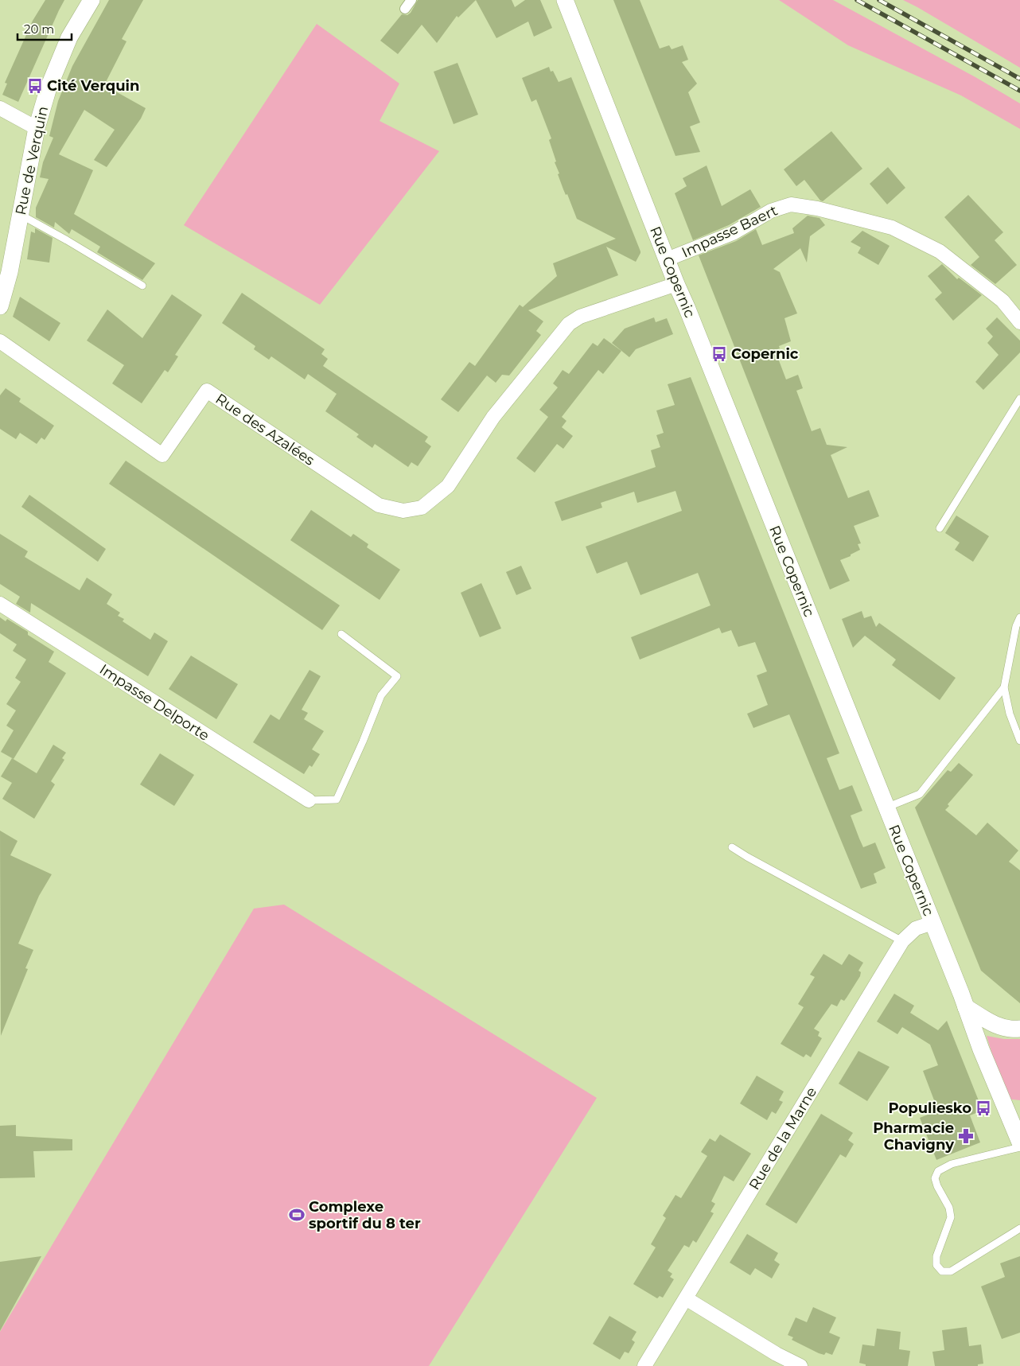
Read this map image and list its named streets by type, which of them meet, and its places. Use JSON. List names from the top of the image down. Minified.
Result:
{"streets":{"street":["Rue de Verquin","Impasse Baert","Rue Copernic","Rue des Azalées","Impasse Delporte","Rue de la Marne"]},"crossings":[["Impasse Baert","Rue Copernic"],["Rue Copernic","Rue des Azalées"],["Rue Copernic","Rue de la Marne"]],"places":{"bus stop":["Cité Verquin","Copernic","Populiesko"],"pharmacy":["Pharmacie Chavigny"],"sports":["Complexe sportif du 8 ter"]},"scale_bar":"20 m"}
